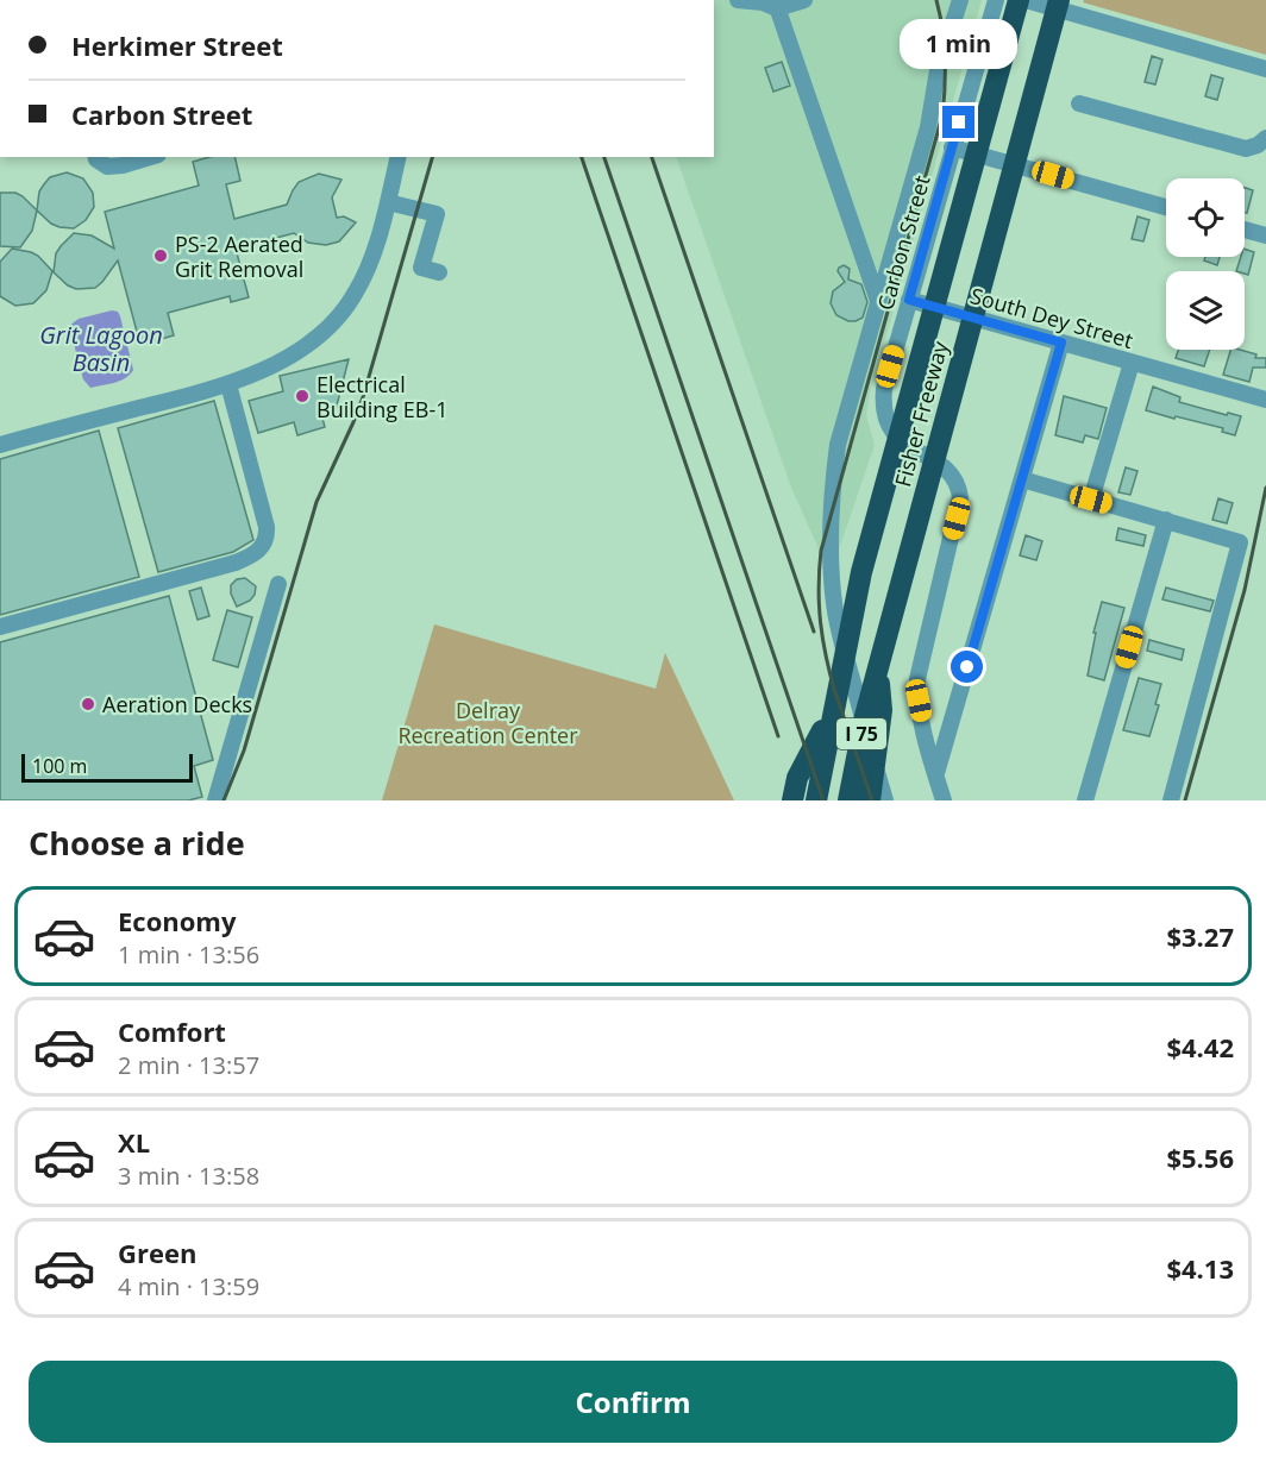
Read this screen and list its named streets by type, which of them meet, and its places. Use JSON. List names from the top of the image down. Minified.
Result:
{"streets":{"highway":["Fisher Freeway","I 75"],"street":["Carbon Street","South Dey Street"]},"crossings":[["Carbon Street","South Dey Street"]],"water":["Grit Lagoon Basin"],"parks":["Delray Recreation Center"],"places":["PS-2 Aerated Grit Removal","Electrical Building EB-1","Aeration Decks"],"scale_bar":"100 m","page":{"banner":["Herkimer Street","Carbon Street"],"bubble":"1 min","scale":"100 m","heading":"Choose a ride","list":[{"name":"Economy","note":"1 min · 13:56","value":"$3.27"},{"name":"Comfort","note":"2 min · 13:57","value":"$4.42"},{"name":"XL","note":"3 min · 13:58","value":"$5.56"},{"name":"Green","note":"4 min · 13:59","value":"$4.13"}],"buttons":"Confirm"}}
